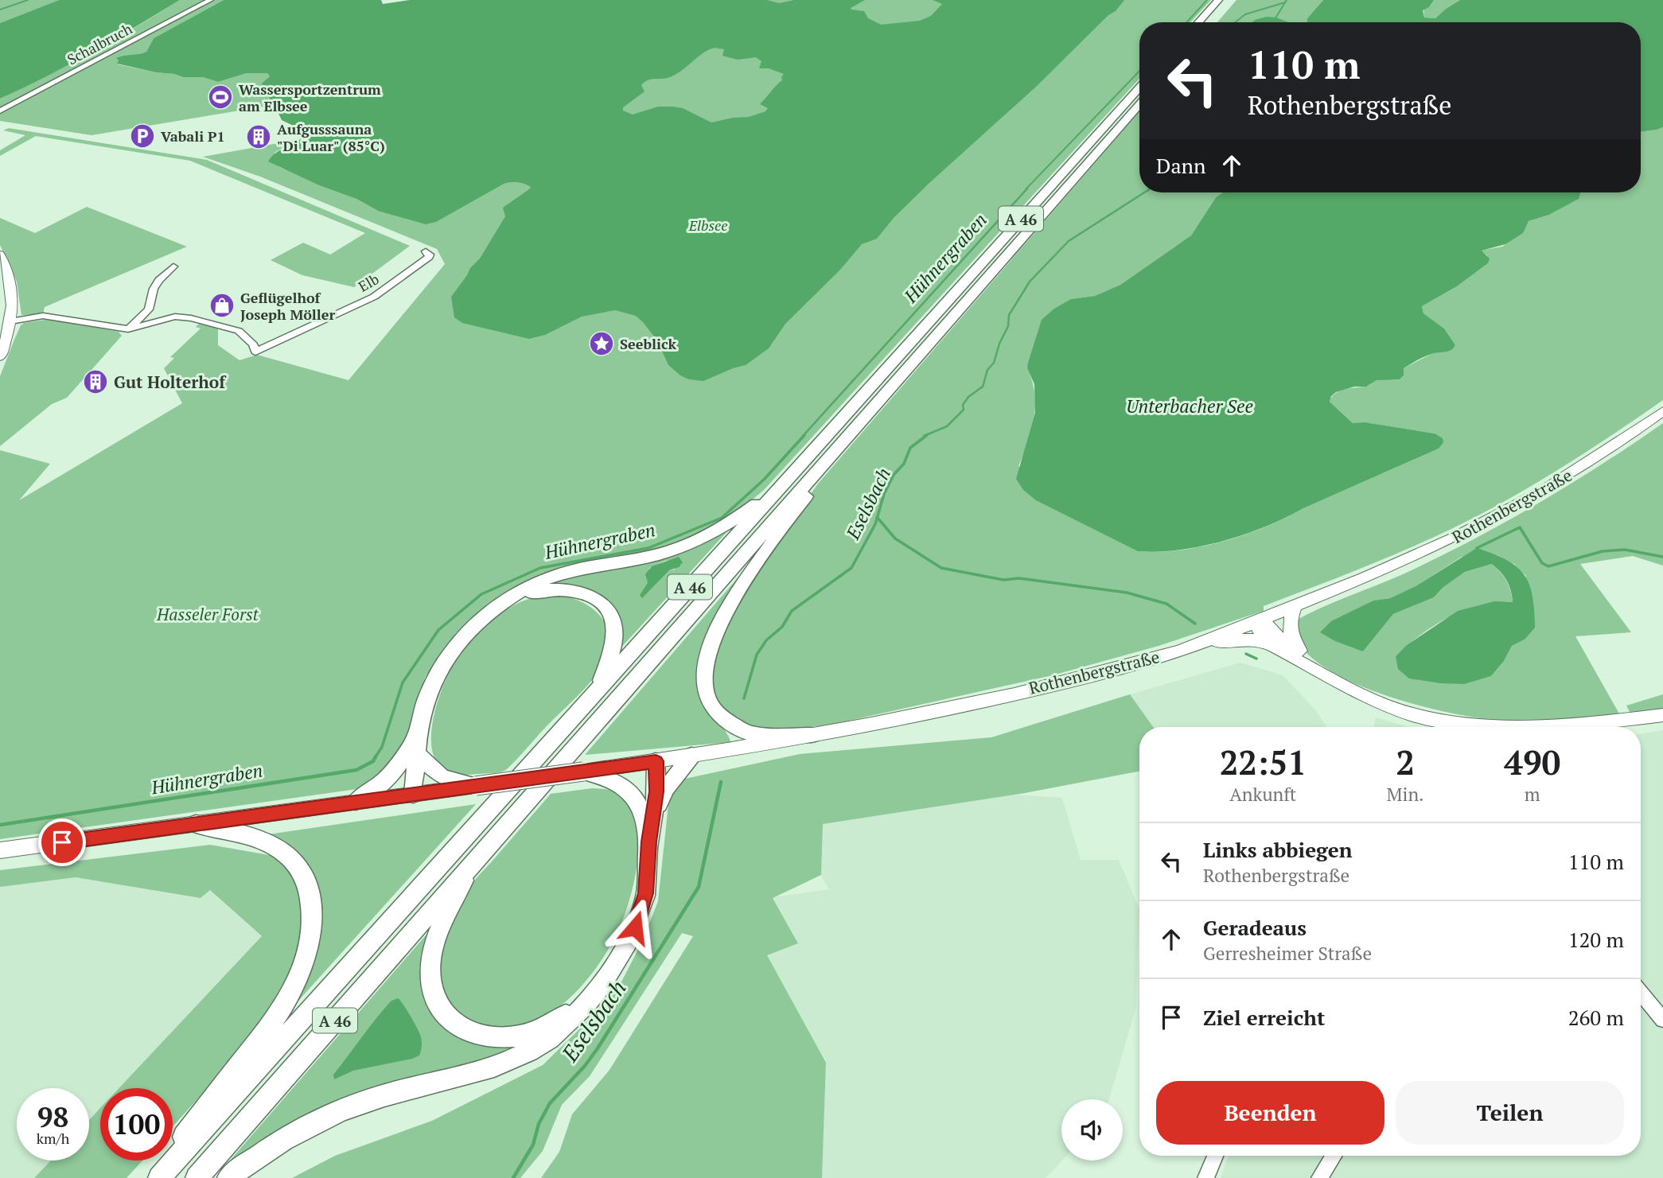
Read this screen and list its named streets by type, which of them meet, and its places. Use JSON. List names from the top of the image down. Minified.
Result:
{"streets":{"highway":["A 46"],"main road":["Rothenbergstraße"],"street":["Schalbruch","Elb"]},"water":["Hühnergraben","Unterbacher See","Eselsbach"],"parks":["Elbsee","Hasseler Forst"],"places":{"sports":["Wassersportzentrum am Elbsee"],"parking":["Vabali P1"],"building":["Aufgusssauna \"Di Luar\" (85°C)","Gut Holterhof"],"shop":["Geflügelhof Joseph Möller"],"place":["Seeblick"]},"page":{"turn":["110 m","Rothenbergstraße"],"then":"Dann","eta":["22:51","Ankunft","2","Min.","490","m"],"list":[{"name":"Links abbiegen","note":"Rothenbergstraße","value":"110 m"},{"name":"Geradeaus","note":"Gerresheimer Straße","value":"120 m"},{"name":"Ziel erreicht","value":"260 m"}],"buttons":["Beenden","Teilen"],"speed":"98 km/h","limit":"100"}}
